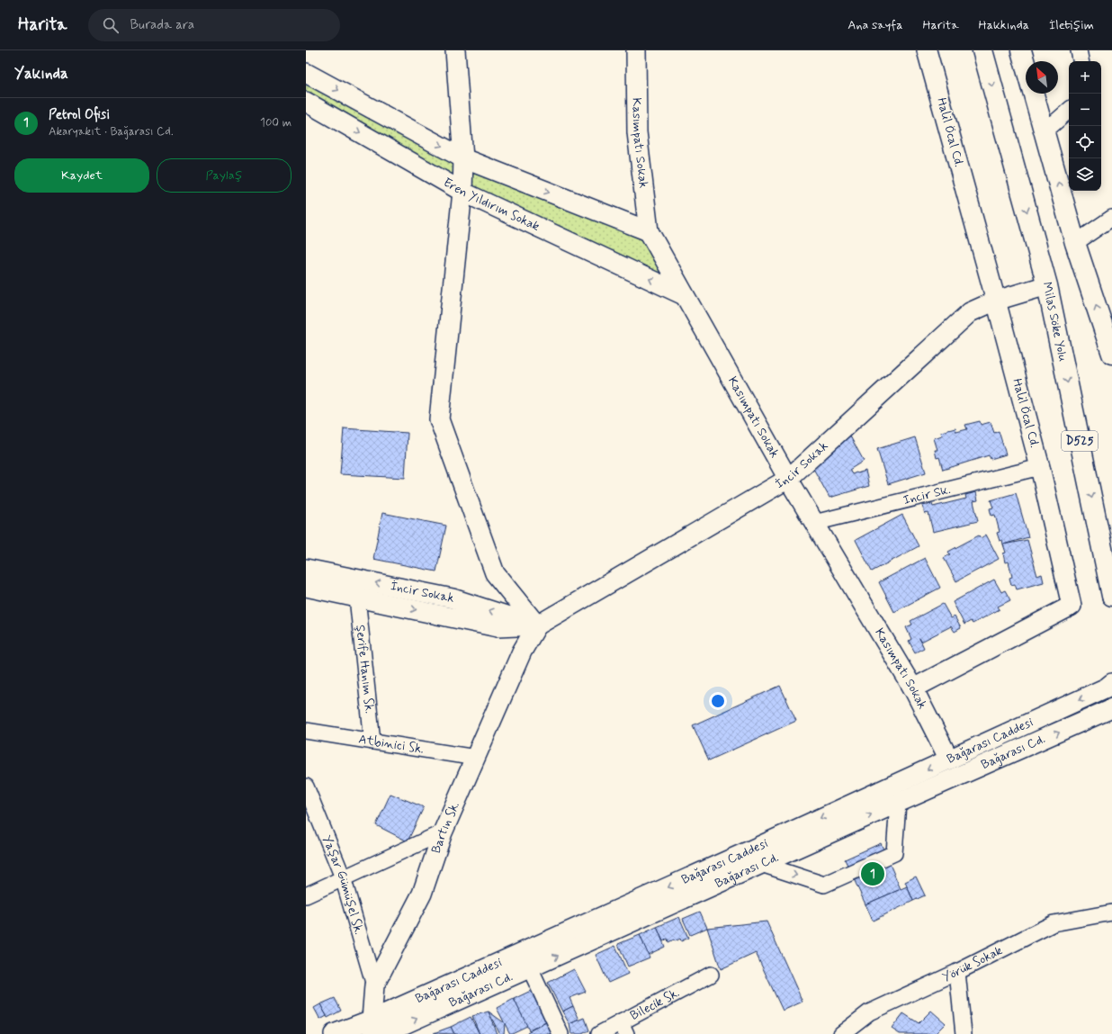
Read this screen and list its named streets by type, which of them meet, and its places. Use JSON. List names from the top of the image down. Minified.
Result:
{"streets":{"highway":["Milas Söke Yolu","D525"],"main road":["Halil Öcal Cd.","Kasımpatı Sokak","Eren Yıldırım Sokak","İncir Sokak","Bağarası Caddesi","Bağarası Cd.","Bartın Sk."],"street":["Incir Sk.","Şerife Hanım Sk.","Atbinici Sk.","Yaşar Gümüşel Sk.","Yörük Sokak","Bilecik Sk."]},"crossings":[["Halil Öcal Cd.","Kasımpatı Sokak"],["Halil Öcal Cd.","İncir Sokak"],["Halil Öcal Cd.","Incir Sk."],["Kasımpatı Sokak","Eren Yıldırım Sokak"],["Kasımpatı Sokak","İncir Sokak"],["Kasımpatı Sokak","Incir Sk."],["Kasımpatı Sokak","Bağarası Caddesi"],["Milas Söke Yolu","İncir Sokak"],["İncir Sokak","Şerife Hanım Sk."],["İncir Sokak","Bartın Sk."],["Şerife Hanım Sk.","Atbinici Sk."],["Bağarası Caddesi","Bağarası Cd."],["Bağarası Caddesi","Bartın Sk."],["Atbinici Sk.","Bartın Sk."],["Bağarası Cd.","Bartın Sk."],["Bartın Sk.","Yaşar Gümüşel Sk."]],"one_way":["Bağarası Caddesi","Bağarası Cd."],"north":"top left","page":{"header":"Harita","search":"Burada ara","nav":["Ana sayfa","Harita","Hakkında","İletişim"],"heading":"Yakında","map_buttons":["+","−"],"list":[{"mark":"1","name":"Petrol Ofisi","note":"Akaryakıt · Bağarası Cd.","value":"100 m"}],"buttons":["Kaydet","Paylaş"],"pins":"1"}}
